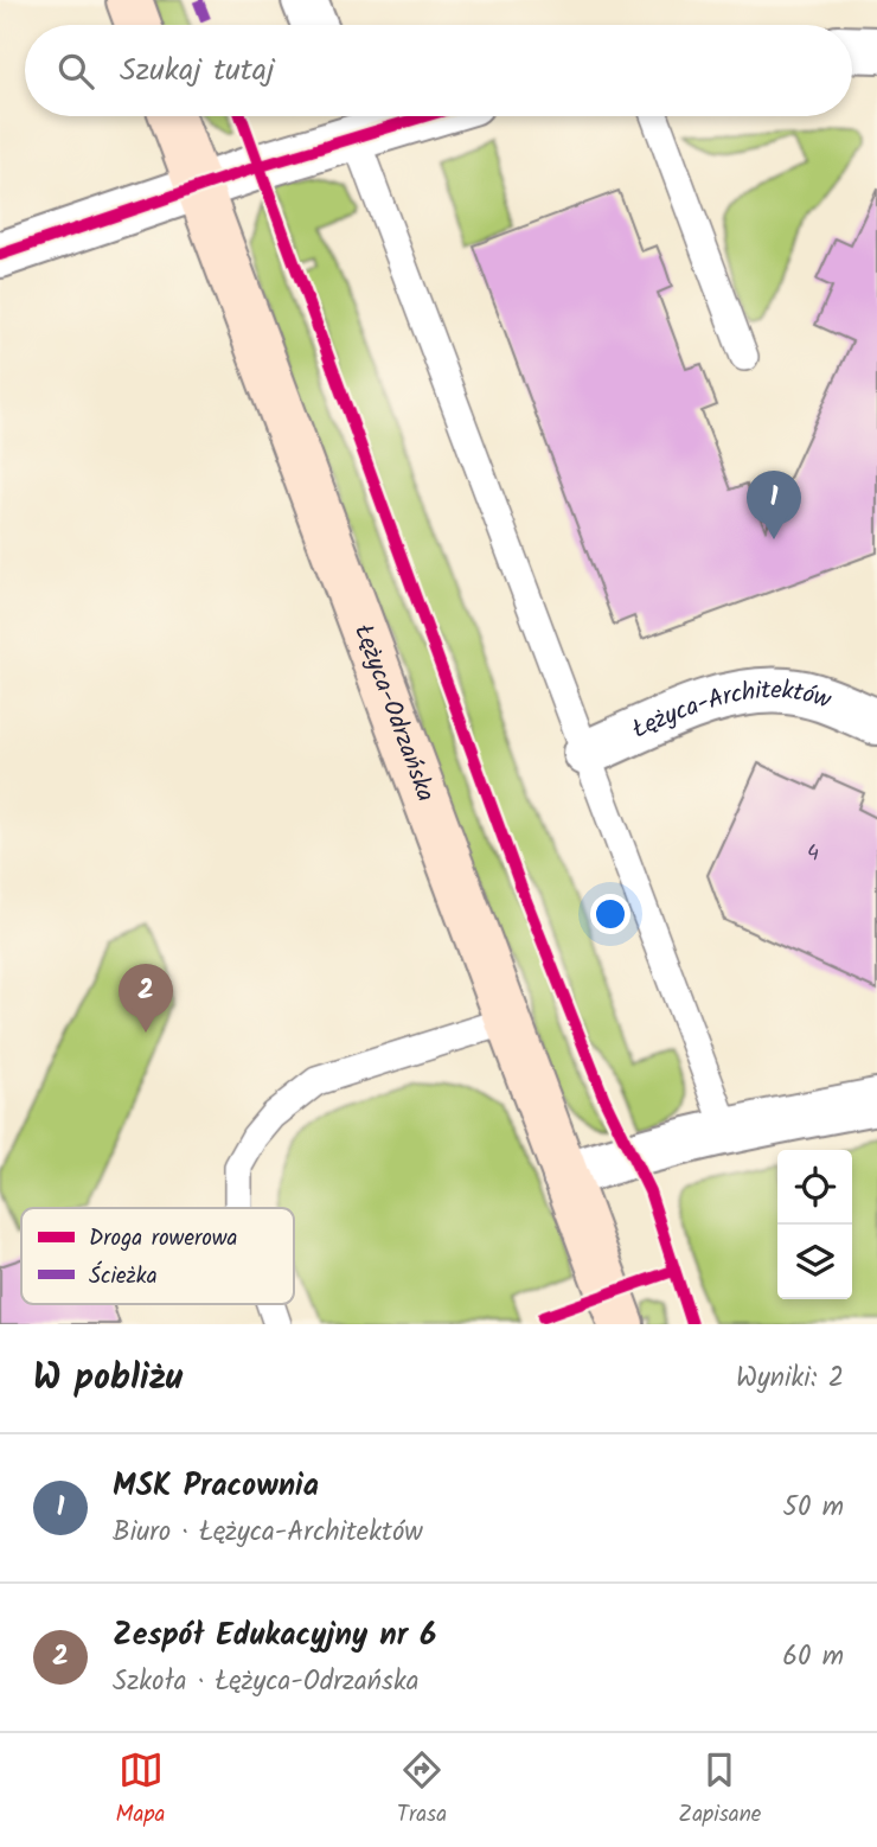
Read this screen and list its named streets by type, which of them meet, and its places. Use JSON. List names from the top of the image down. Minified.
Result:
{"streets":{"main road":["Łężyca-Odrzańska"],"street":["Łężyca-Architektów"]},"house_numbers":["4"],"legend":["Droga rowerowa","Ścieżka"],"page":{"search":"Szukaj tutaj","pins":["1","2"],"heading":["W pobliżu","Wyniki: 2"],"list":[{"mark":"1","name":"MSK Pracownia","note":"Biuro · Łężyca-Architektów","value":"50 m"},{"mark":"2","name":"Zespół Edukacyjny nr 6","note":"Szkoła · Łężyca-Odrzańska","value":"60 m"}],"nav":["Mapa","Trasa","Zapisane"]}}
